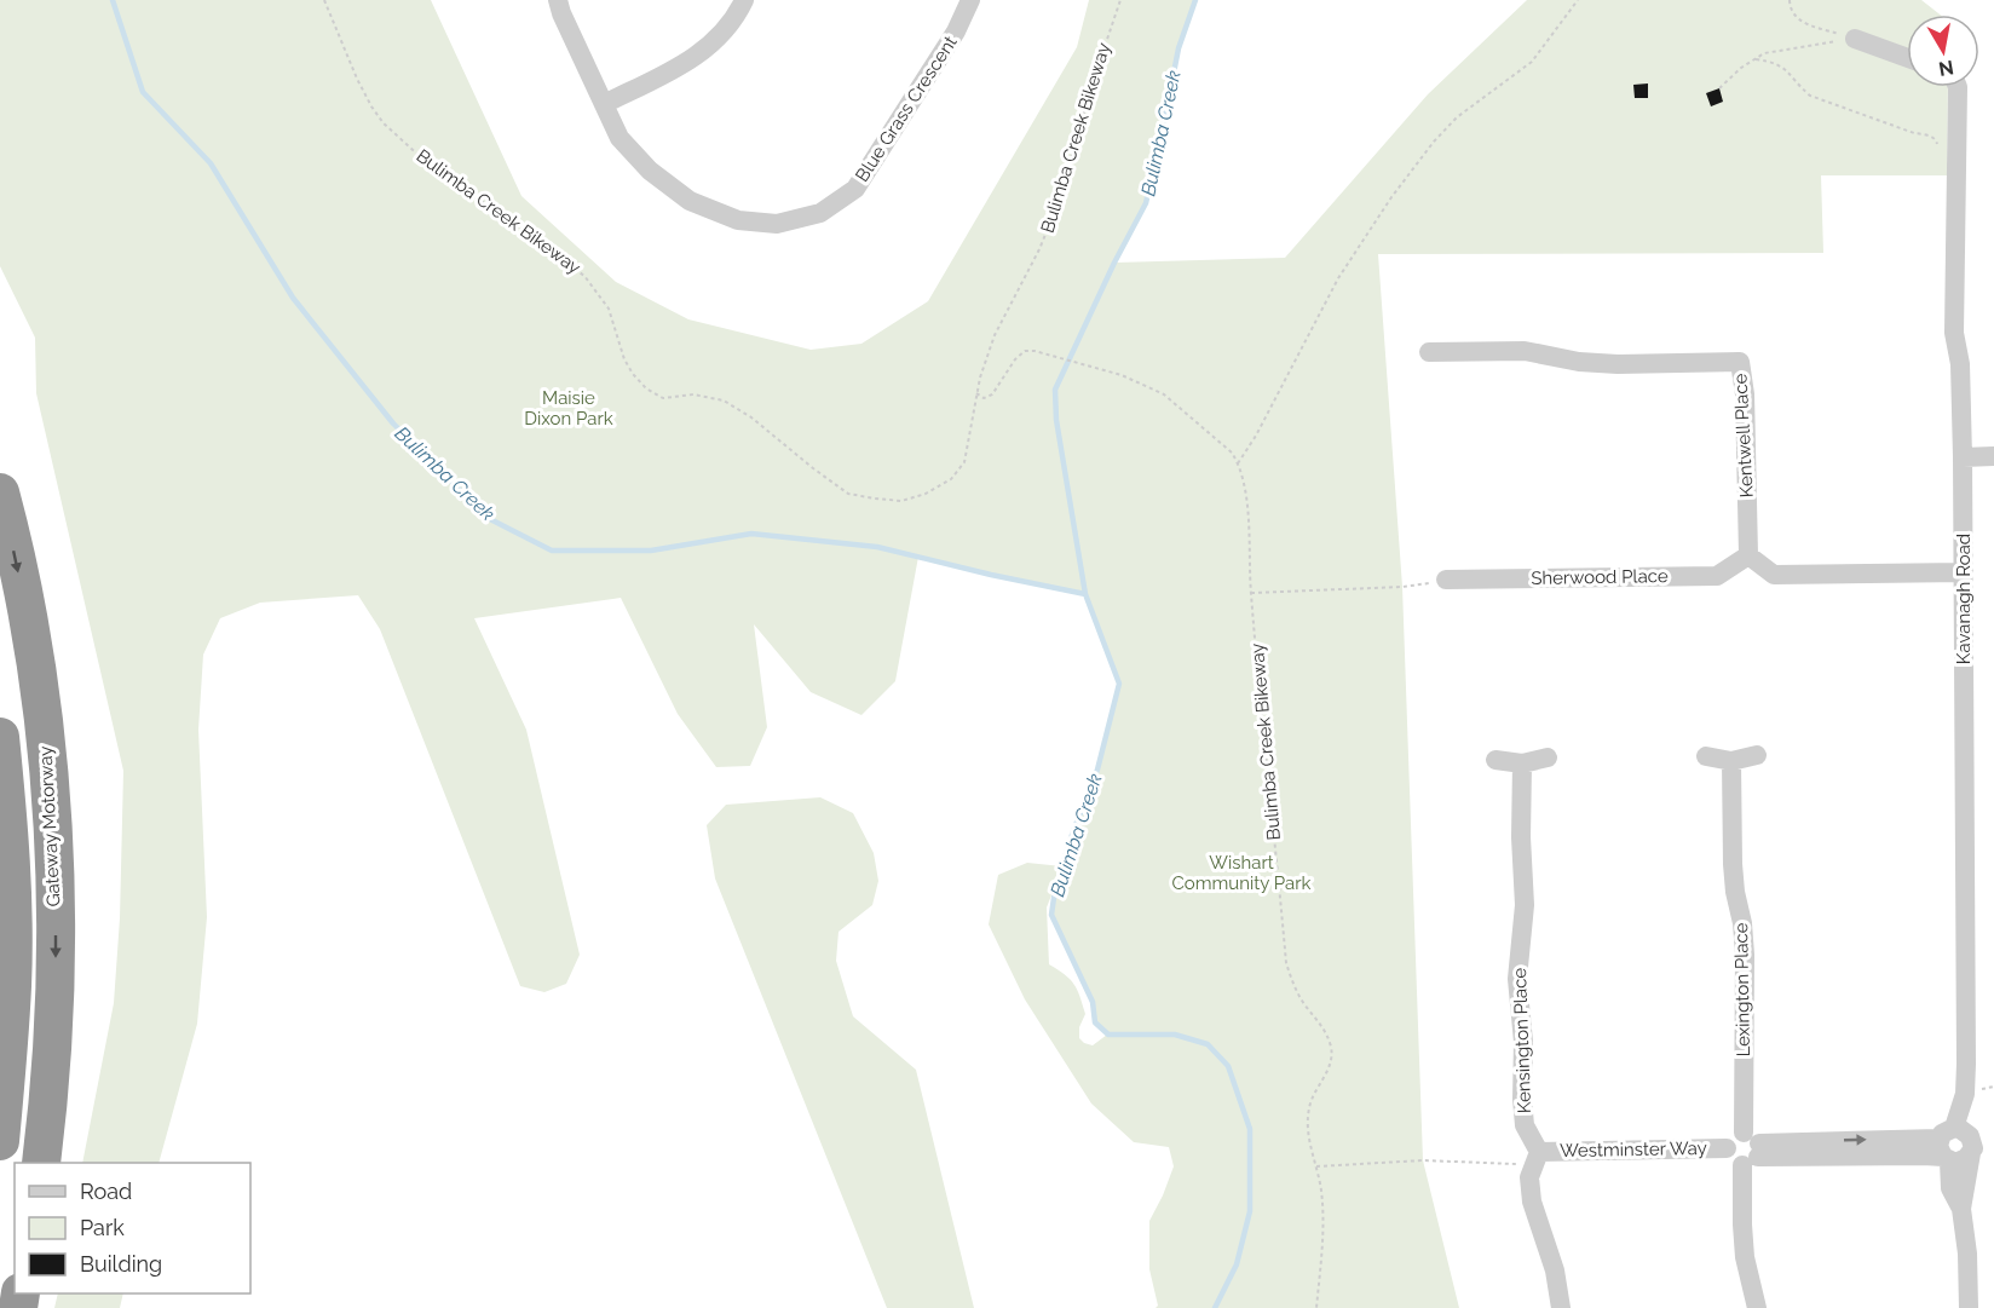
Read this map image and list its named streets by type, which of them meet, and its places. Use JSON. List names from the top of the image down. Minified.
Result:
{"streets":{"highway":["Gateway Motorway"],"street":["Blue Grass Crescent","Kentwell Place","Sherwood Place","Kavanagh Road","Lexington Place","Kensington Place","Westminster Way"],"path":["Bulimba Creek Bikeway"]},"crossings":[["Kentwell Place","Sherwood Place"],["Lexington Place","Westminster Way"],["Kensington Place","Westminster Way"]],"water":["Bulimba Creek"],"parks":["Maisie Dixon Park","Wishart Community Park"],"legend":["Road","Park","Building"],"north":"bottom"}
